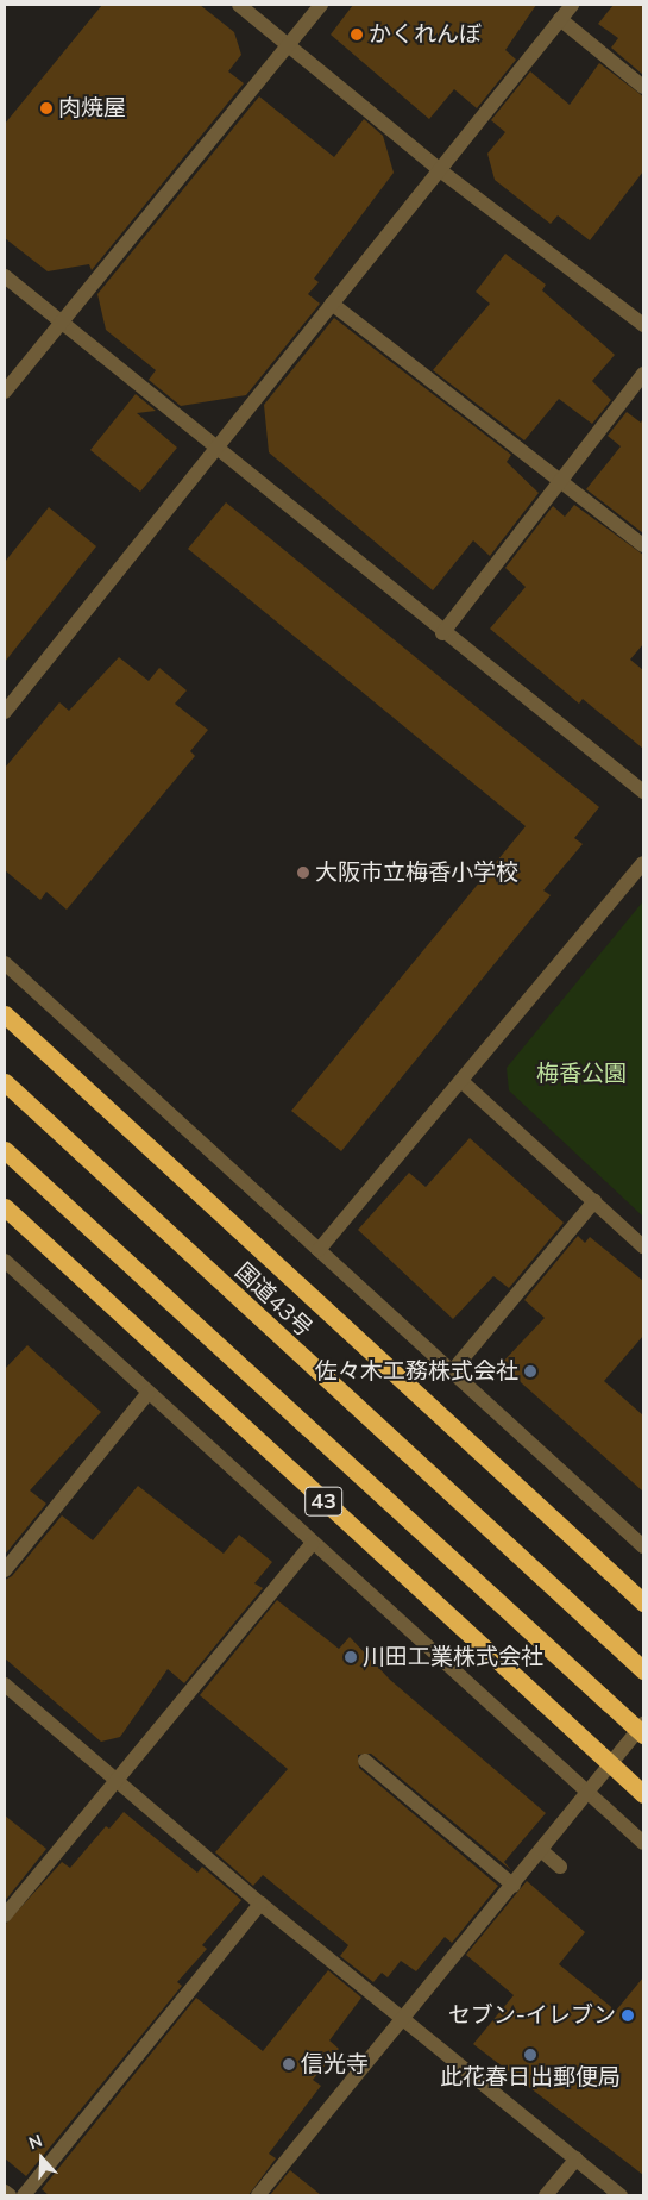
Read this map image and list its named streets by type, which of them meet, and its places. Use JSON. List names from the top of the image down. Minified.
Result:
{"streets":{"highway":["国道43号","43"]},"parks":["梅香公園"],"places":["かくれんぼ","肉焼屋","大阪市立梅香小学校","佐々木工務株式会社","川田工業株式会社","セブン-イレブン","此花春日出郵便局","信光寺"],"north":"top"}
